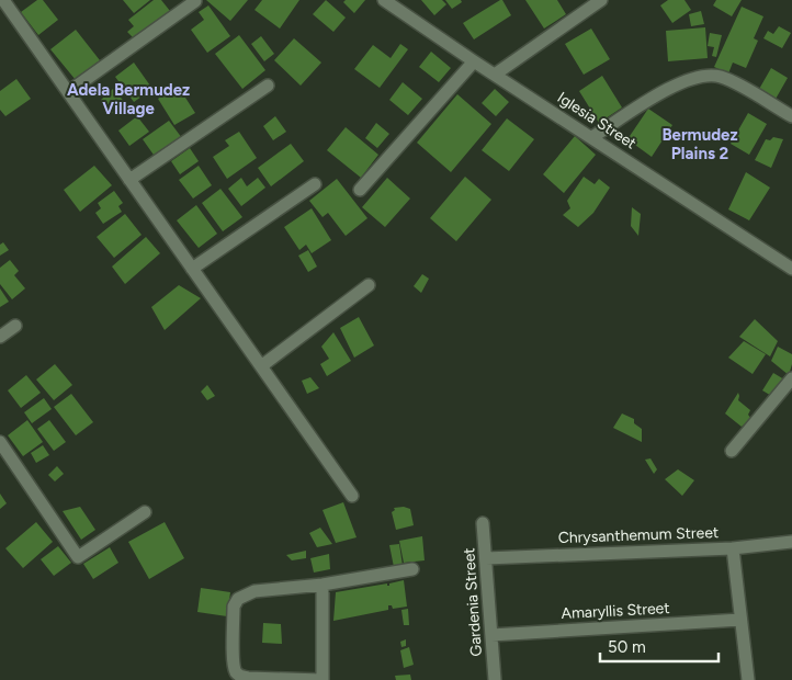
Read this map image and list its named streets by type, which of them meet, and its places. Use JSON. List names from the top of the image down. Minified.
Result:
{"streets":{"street":["Iglesia Street","Chrysanthemum Street","Gardenia Street","Amaryllis Street"]},"crossings":[["Chrysanthemum Street","Gardenia Street"],["Gardenia Street","Amaryllis Street"]],"districts":["Adela Bermudez Village","Bermudez Plains 2"],"scale_bar":"50 m"}
